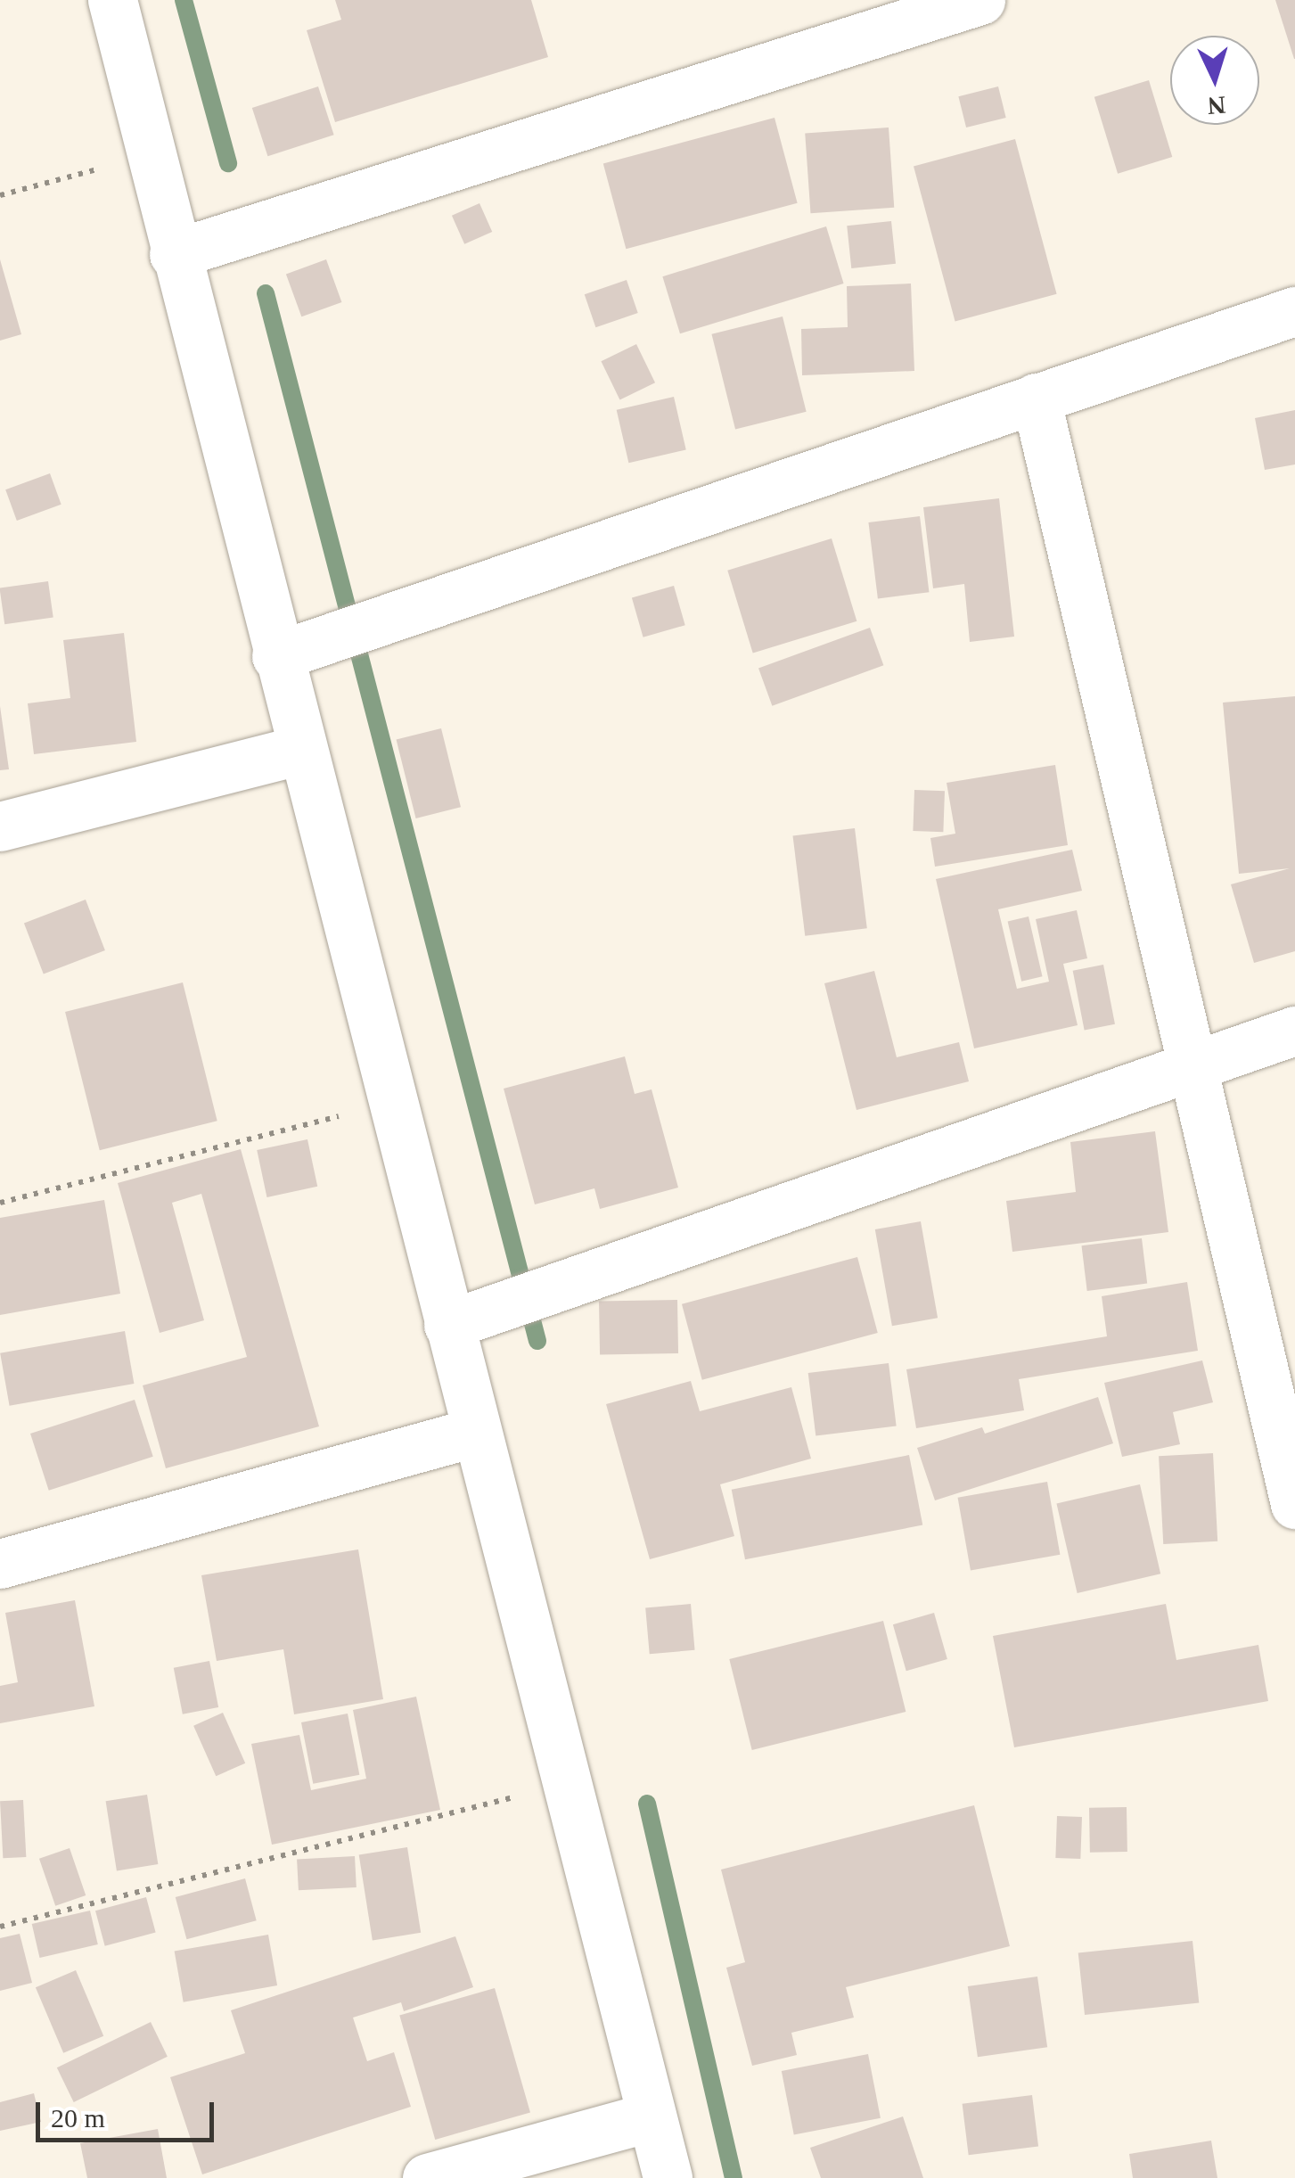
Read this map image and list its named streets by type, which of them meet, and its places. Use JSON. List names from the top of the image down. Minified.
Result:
{"scale_bar":"20 m","north":"bottom"}
